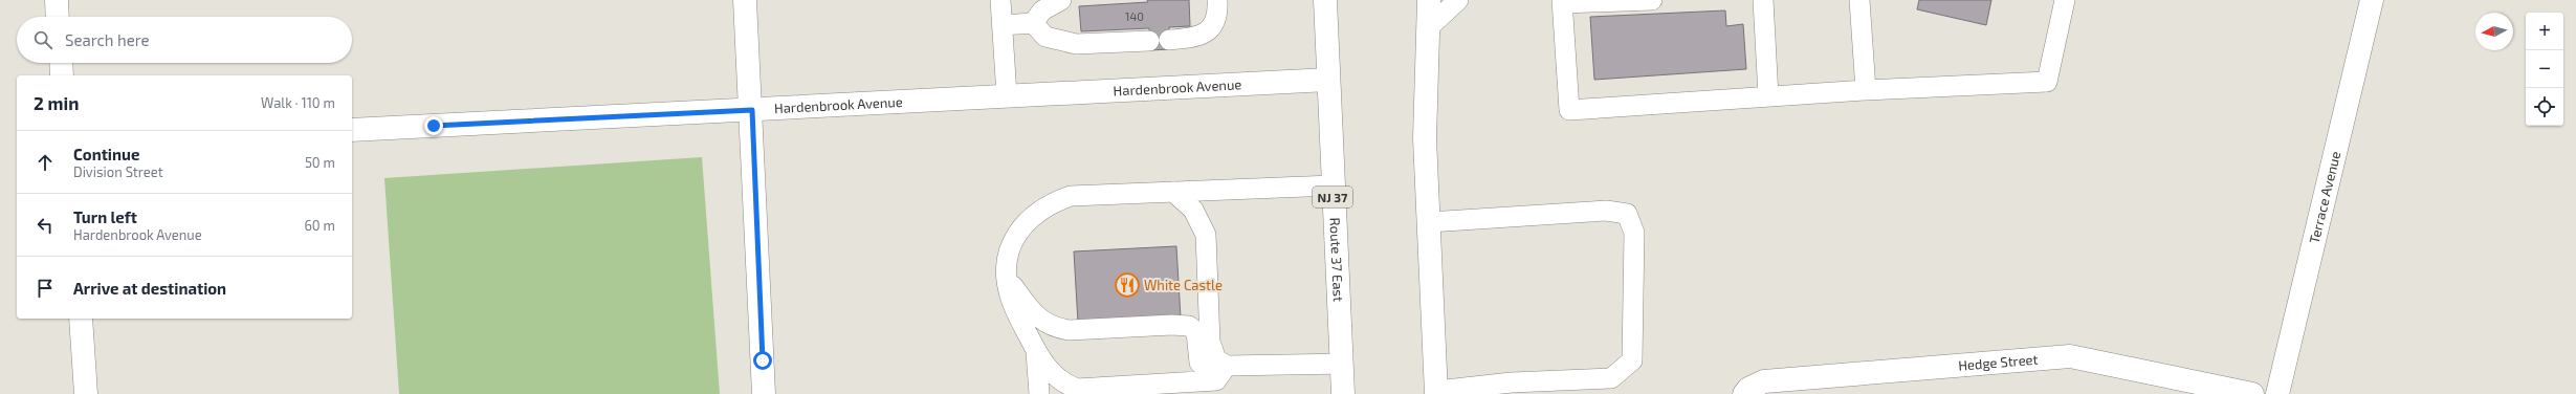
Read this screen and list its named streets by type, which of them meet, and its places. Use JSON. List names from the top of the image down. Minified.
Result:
{"streets":{"main road":["Hardenbrook Avenue","NJ 37","Terrace Avenue","Route 37 East","Hedge Street"]},"crossings":[["Hardenbrook Avenue","Route 37 East"]],"places":{"restaurant":["White Castle"]},"house_numbers":["140"],"north":"left","page":{"map_buttons":["+","−"],"search":"Search here","heading":["2 min","Walk · 110 m"],"list":[["Continue","Division Street","50 m"],["Turn left","Hardenbrook Avenue","60 m"],"Arrive at destination"]}}
